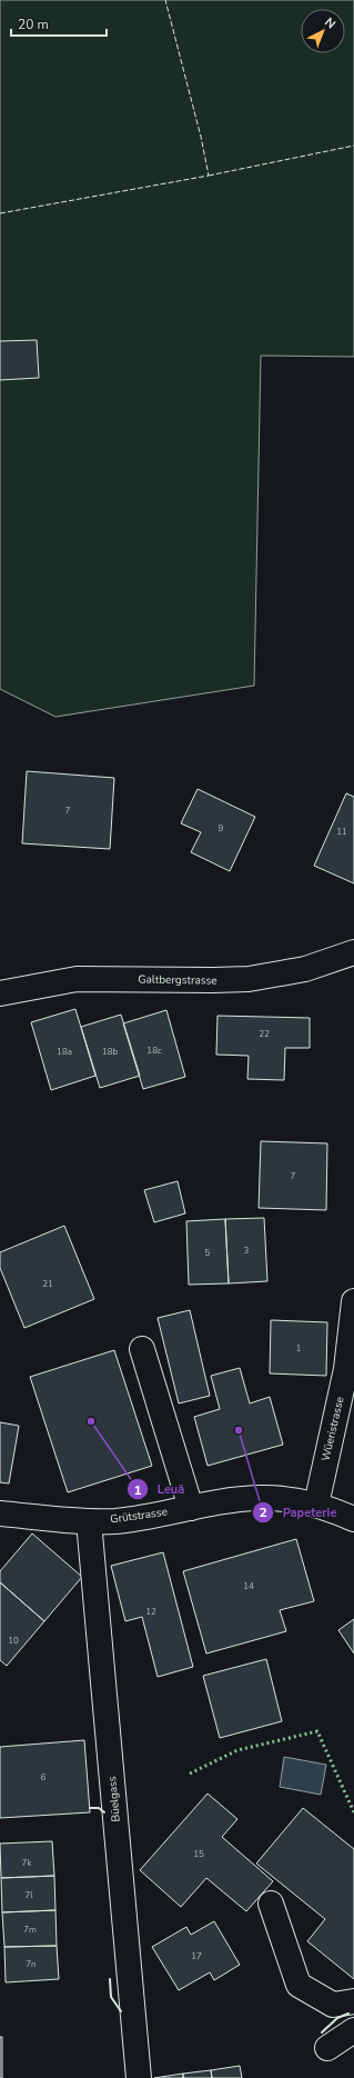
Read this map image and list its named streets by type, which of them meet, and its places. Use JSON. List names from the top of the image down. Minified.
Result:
{"streets":{"street":["Galtbergstrasse","Wüeristrasse","Grütstrasse","Büelgass"]},"crossings":[["Wüeristrasse","Grütstrasse"],["Grütstrasse","Büelgass"]],"places":["Leuä","Papeterie"],"house_numbers":["7","9","11","22","18c","18a","18b","7","3","5","21","1","14","12","10","6","15","7k","7l","7m","17","7n"],"scale_bar":"20 m","north":"top right"}
